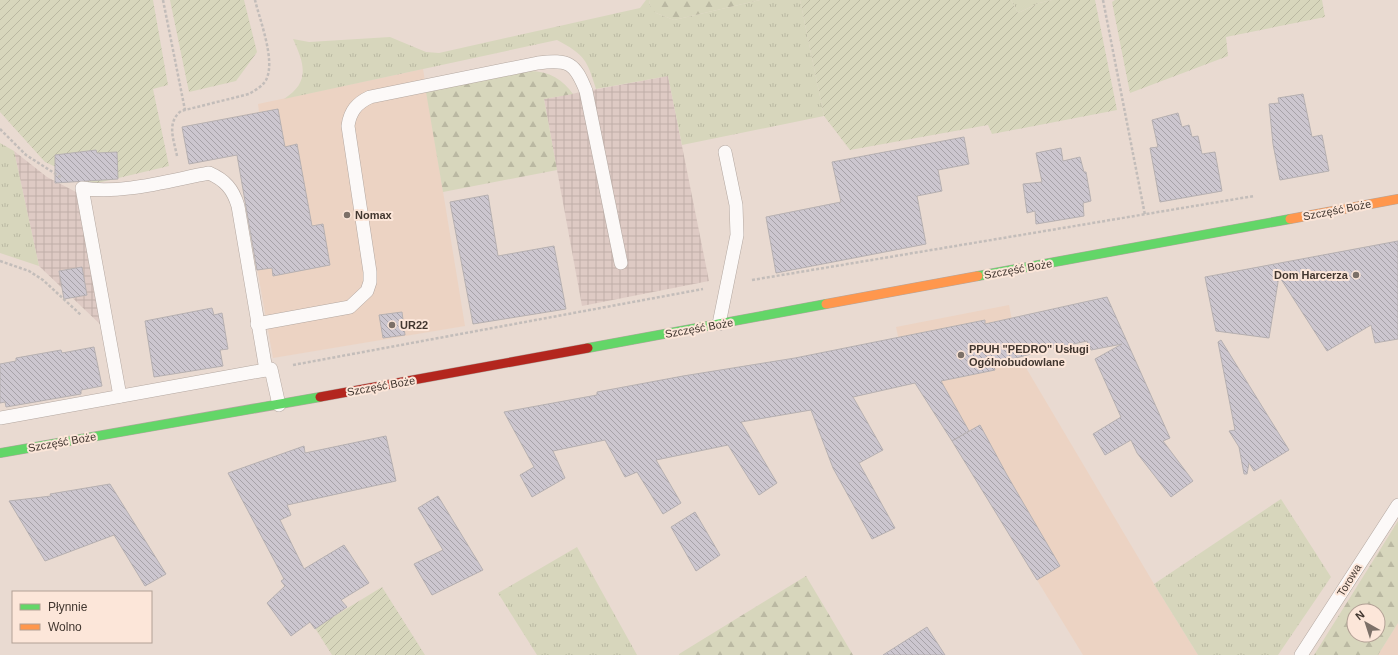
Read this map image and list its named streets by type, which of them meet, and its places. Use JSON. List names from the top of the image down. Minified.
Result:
{"streets":{"street":["Szczęść Boże"],"lane":["Torowa"]},"places":["Nomax","Dom Harcerza","UR22","PPUH \"PEDRO\" Usługi Ogólnobudowlane"],"legend":["Płynnie","Wolno"],"north":"top left"}
